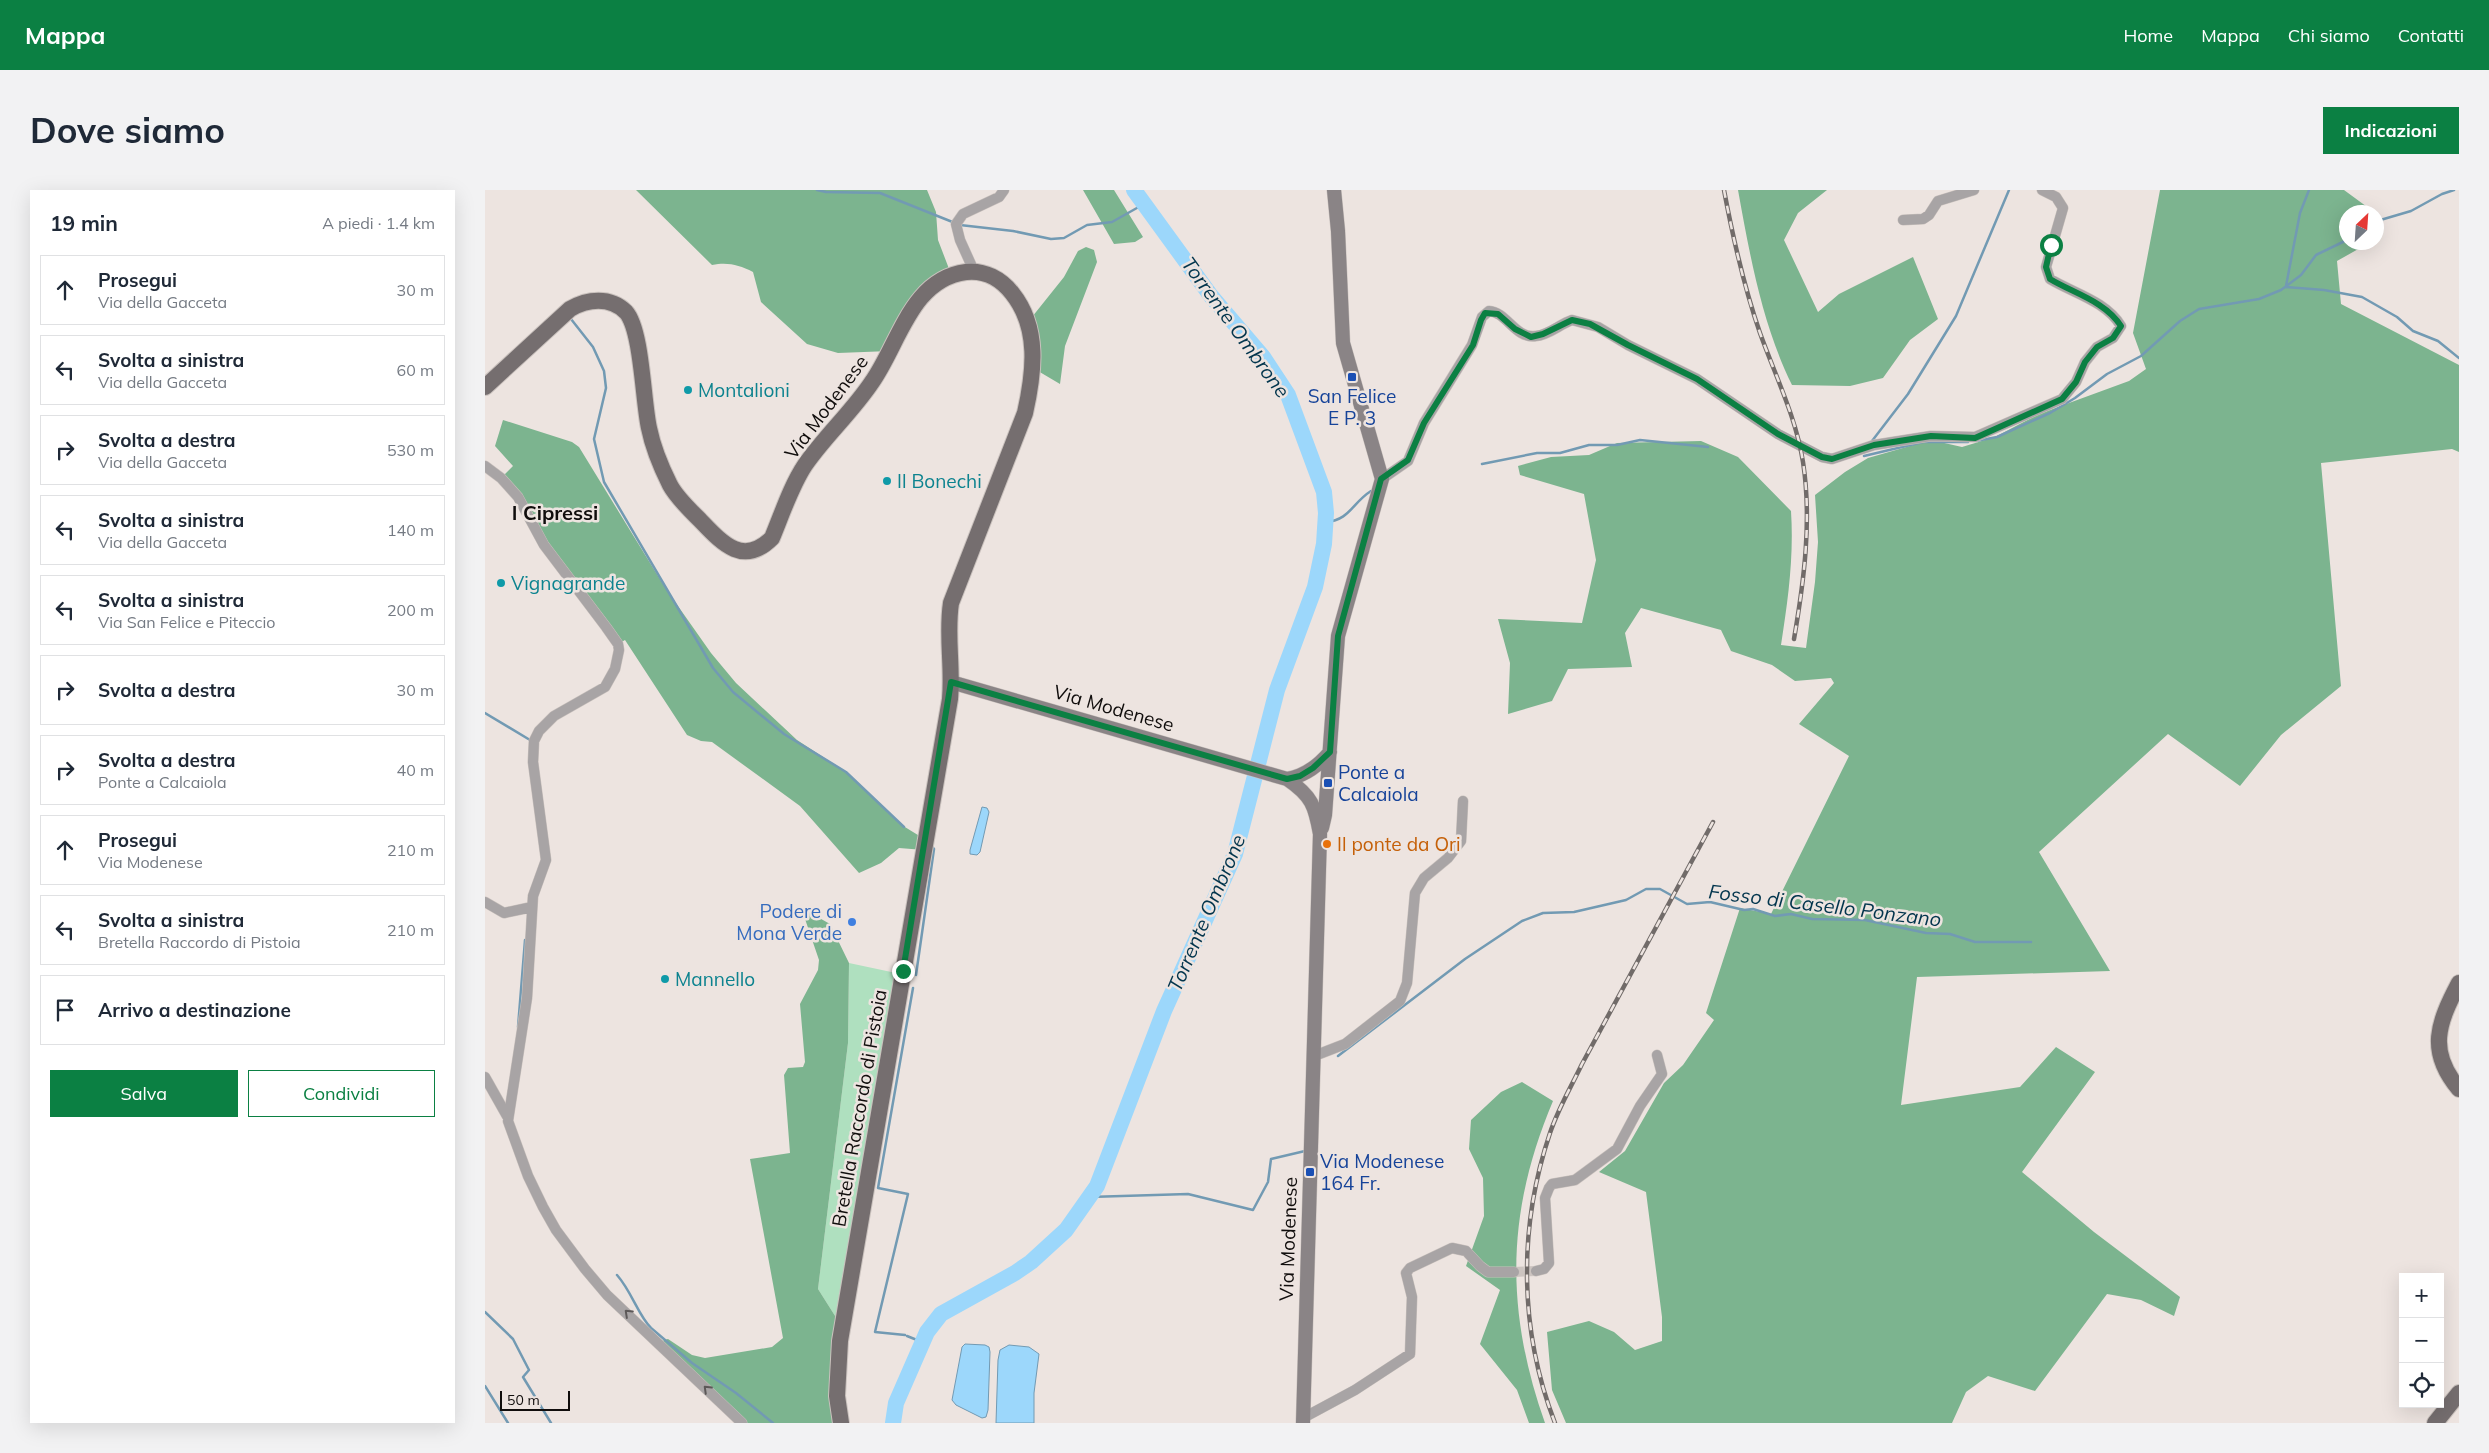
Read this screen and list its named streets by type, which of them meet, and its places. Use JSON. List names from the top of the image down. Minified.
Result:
{"streets":{"main road":["Via Modenese","Bretella Raccordo di Pistoia"]},"crossings":[["Via Modenese","Bretella Raccordo di Pistoia"]],"districts":["I Cipressi"],"water":["Torrente Ombrone","Fosso di Casello Ponzano"],"places":{"transit":["San Felice E P. 3","Ponte a Calcaiola","Via Modenese 164 Fr."],"other":["Montalioni","Il Bonechi","Vignagrande","Il ponte da Ori","Podere di Mona Verde","Mannello"]},"scale_bar":"50 m","north":"top right","page":{"header":"Mappa","nav":["Home","Mappa","Chi siamo","Contatti"],"buttons":["Indicazioni",["Salva","Condividi"]],"title":"Dove siamo","heading":["19 min","A piedi · 1.4 km"],"list":[["Prosegui","Via della Gacceta","30 m"],["Svolta a sinistra","Via della Gacceta","60 m"],["Svolta a destra","Via della Gacceta","530 m"],["Svolta a sinistra","Via della Gacceta","140 m"],["Svolta a sinistra","Via San Felice e Piteccio","200 m"],["Svolta a destra","30 m"],["Svolta a destra","Ponte a Calcaiola","40 m"],["Prosegui","Via Modenese","210 m"],["Svolta a sinistra","Bretella Raccordo di Pistoia","210 m"],"Arrivo a destinazione"],"map_buttons":["+","−"],"scale":"50 m"}}
